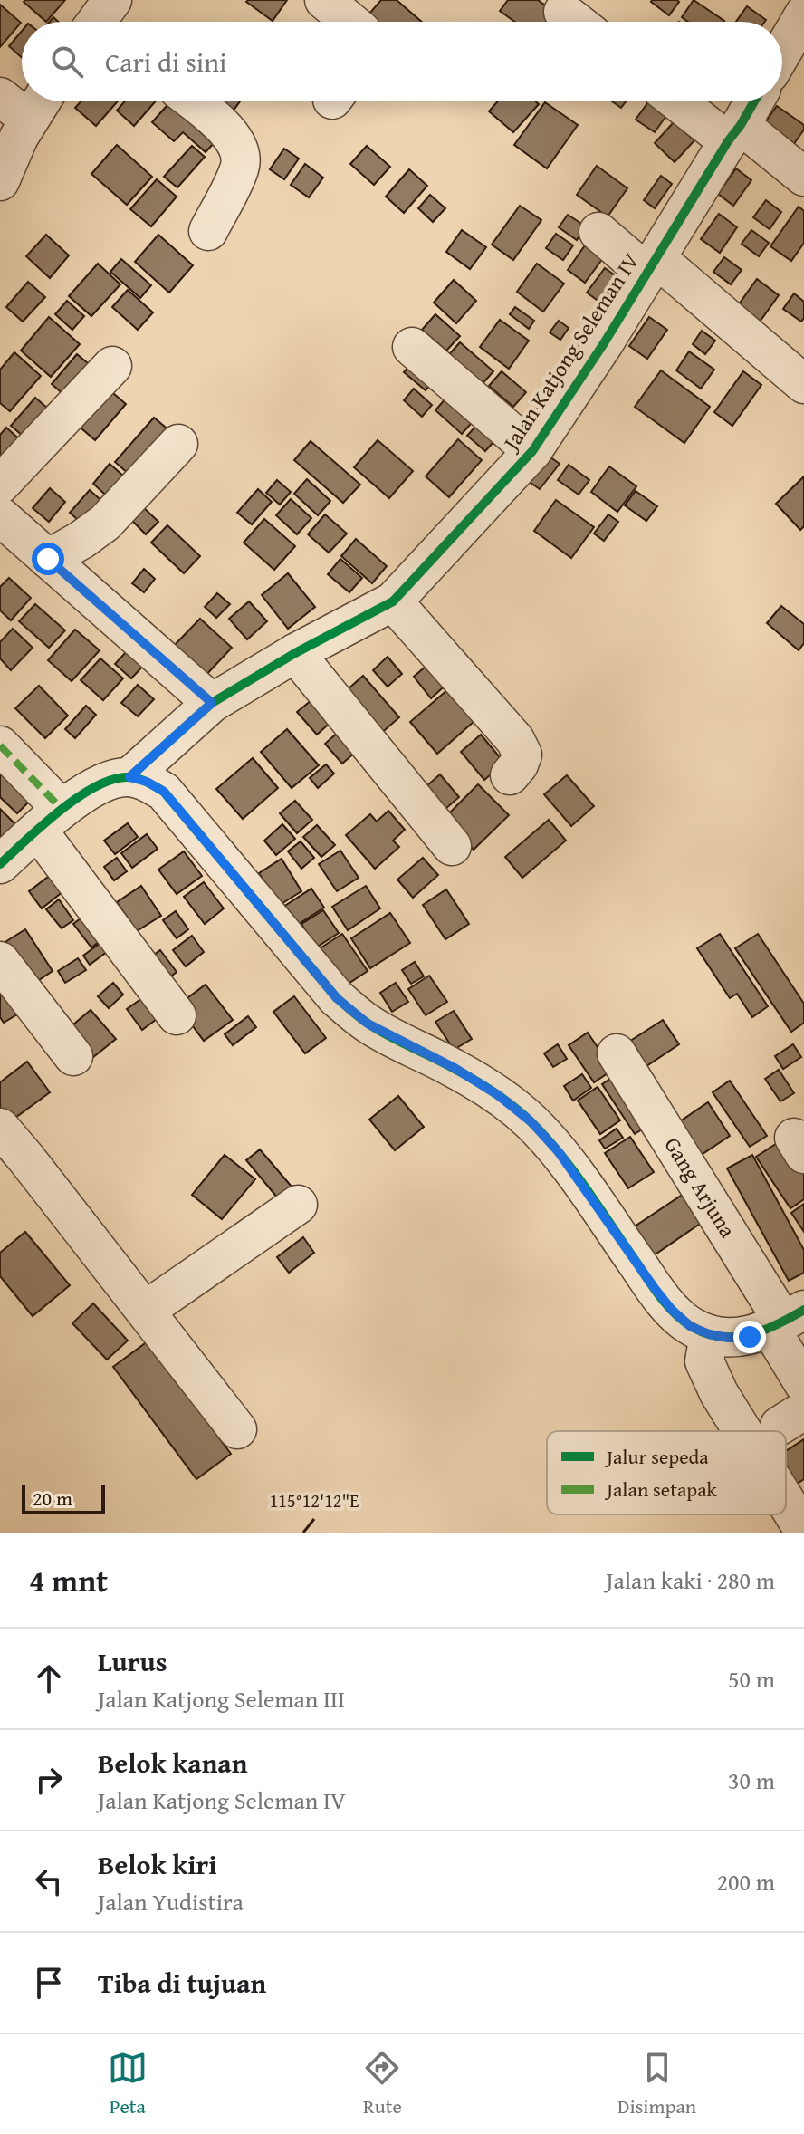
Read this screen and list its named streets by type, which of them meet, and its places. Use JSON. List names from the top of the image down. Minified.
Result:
{"streets":{"street":["Jalan Katjong Seleman IV","Gang Arjuna"]},"legend":["Jalur sepeda","Jalan setapak"],"scale_bar":"20 m","page":{"search":"Cari di sini","scale":"20 m","heading":["4 mnt","Jalan kaki · 280 m"],"list":[["Lurus","Jalan Katjong Seleman III","50 m"],["Belok kanan","Jalan Katjong Seleman IV","30 m"],["Belok kiri","Jalan Yudistira","200 m"],"Tiba di tujuan"],"nav":["Peta","Rute","Disimpan"]},"coordinates":["115°12'12\"E"]}
